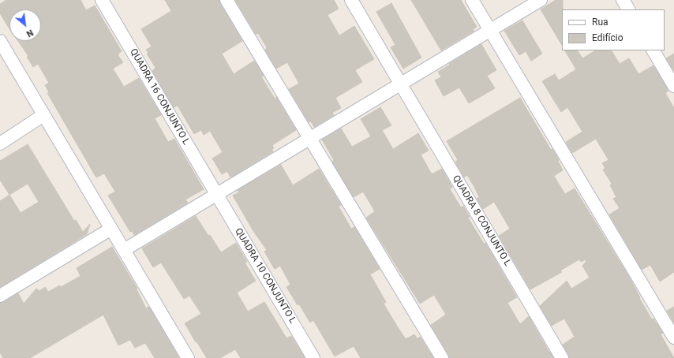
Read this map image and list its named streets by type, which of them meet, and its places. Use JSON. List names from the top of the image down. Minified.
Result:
{"streets":{"street":["QUADRA 16 CONJUNTO L","QUADRA 8 CONJUNTO L","QUADRA 10 CONJUNTO L"]},"crossings":[["QUADRA 16 CONJUNTO L","QUADRA 10 CONJUNTO L"]],"legend":["Rua","Edifício"],"north":"bottom right"}
